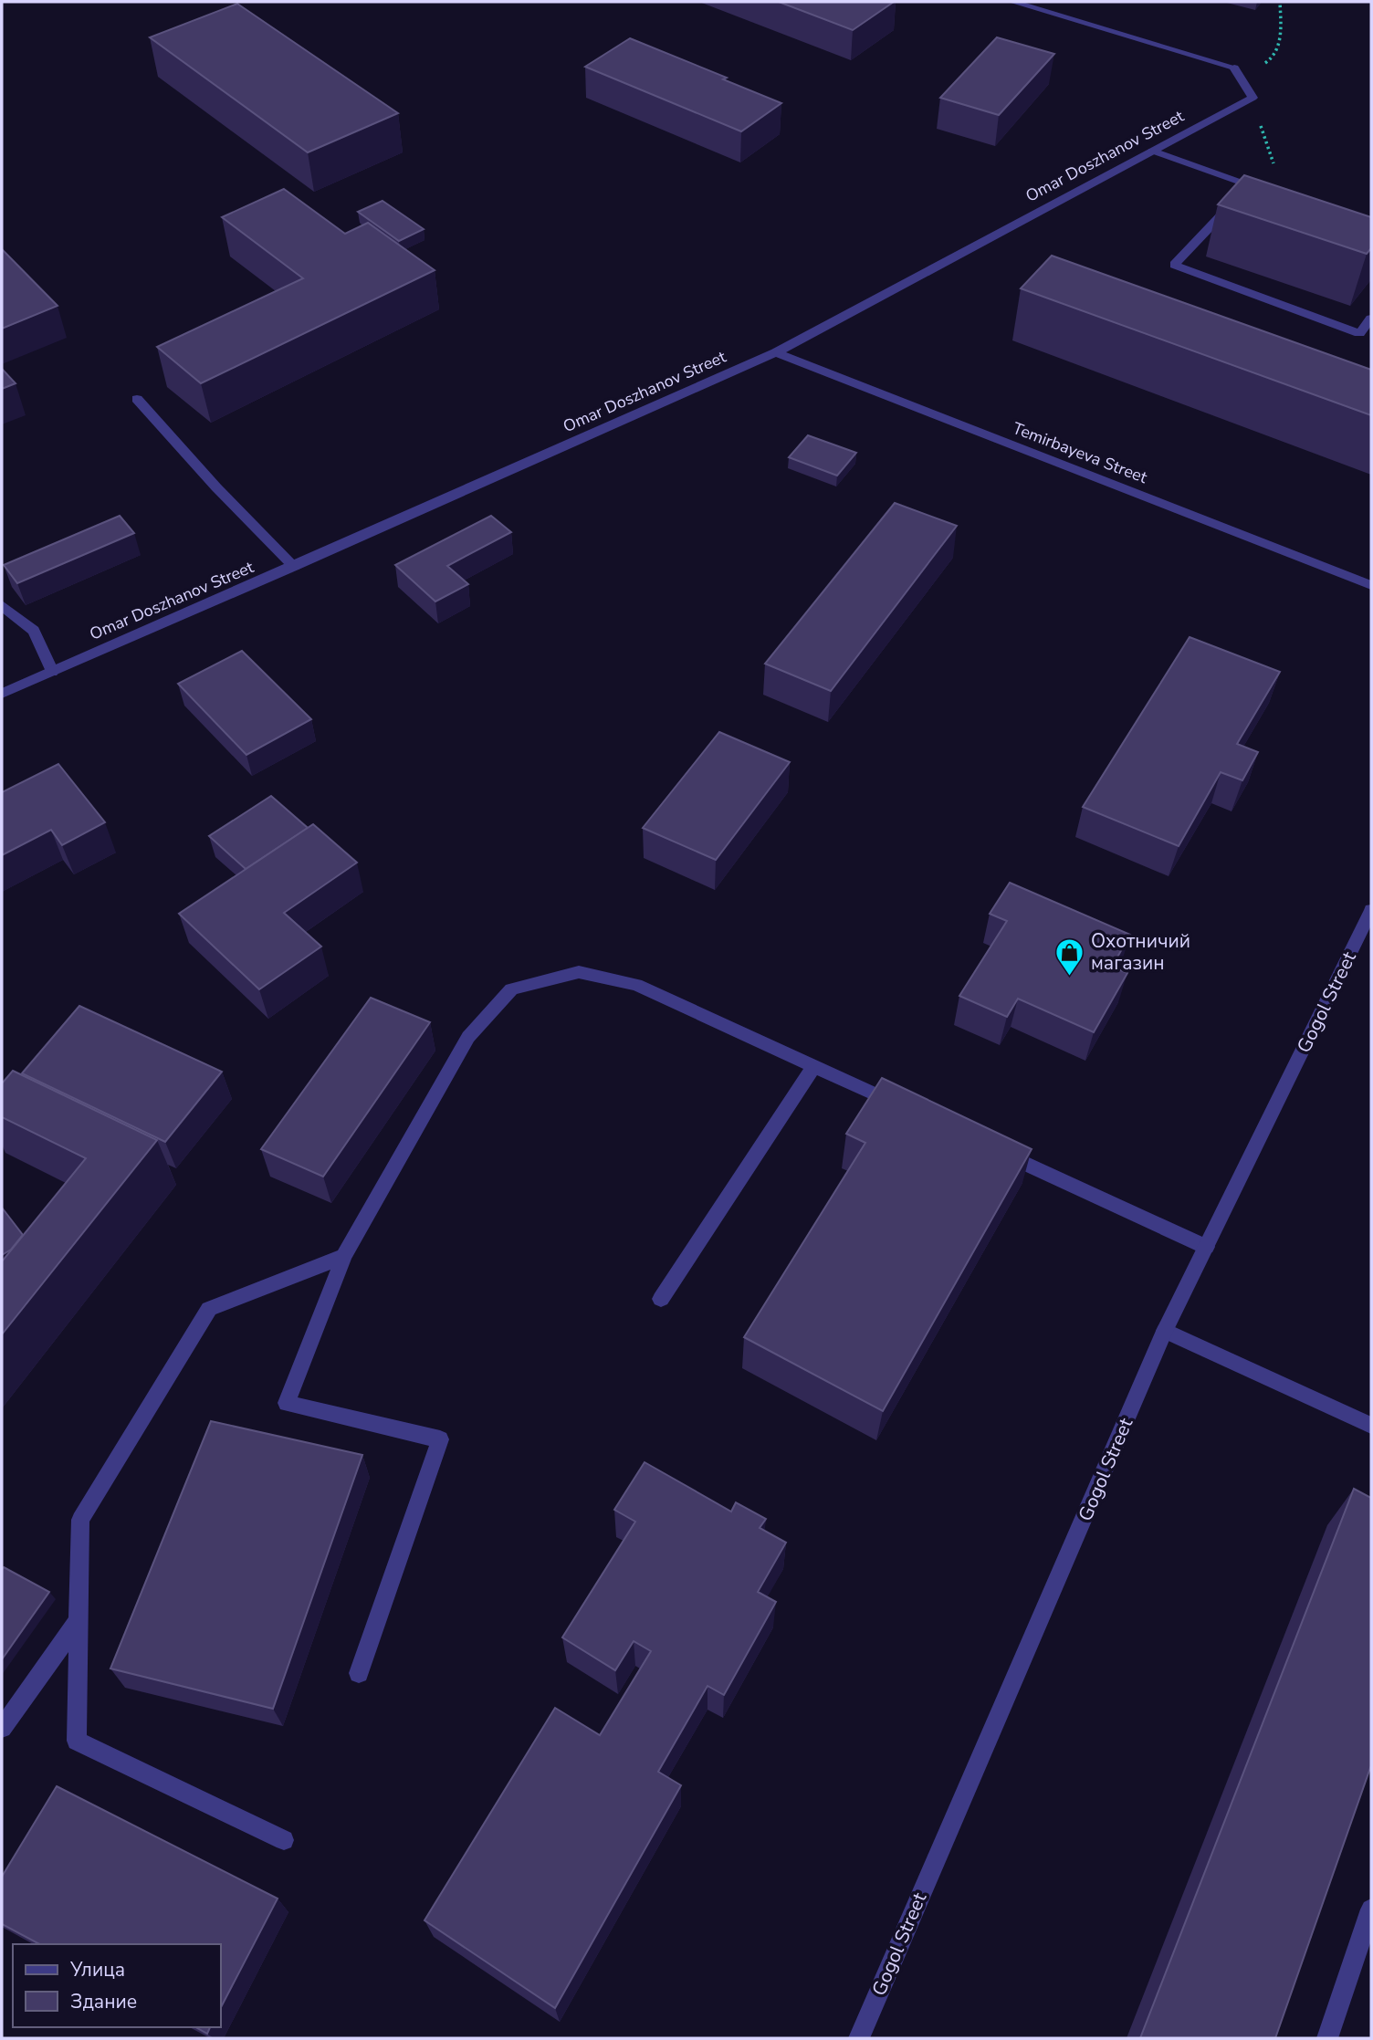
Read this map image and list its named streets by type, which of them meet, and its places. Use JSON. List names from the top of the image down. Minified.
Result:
{"streets":{"street":["Omar Doszhanov Street","Temirbayeva Street","Gogol Street"]},"crossings":[["Omar Doszhanov Street","Temirbayeva Street"]],"places":{"shop":["Охотничий магазин"]},"legend":["Улица","Здание"]}
